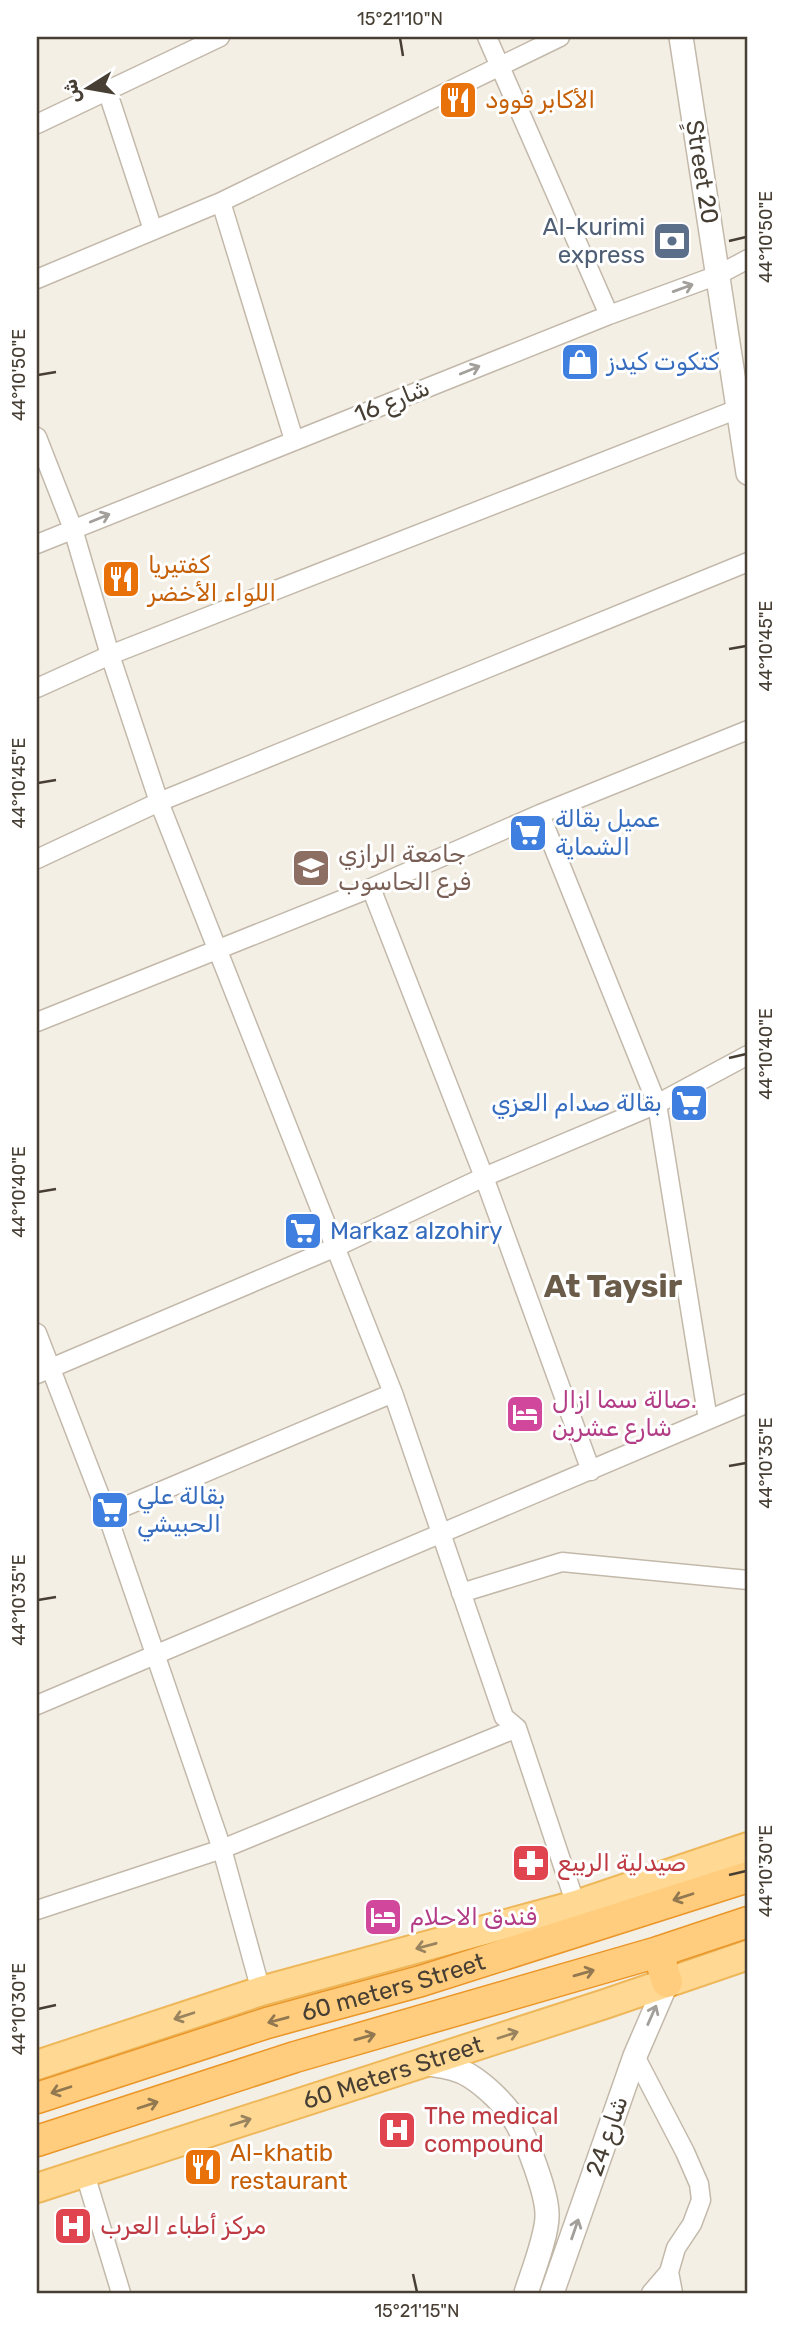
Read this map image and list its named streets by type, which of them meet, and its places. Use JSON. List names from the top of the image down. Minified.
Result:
{"streets":{"highway":["60 meters Street"],"main road":["60 Meters Street"],"street":["ٍStreet 20","شارع 16","شارع 24"]},"crossings":[["ٍStreet 20","شارع 16"],["60 Meters Street","شارع 24"]],"one_way":["شارع 24"],"districts":["At Taysir"],"places":{"restaurant":["الأكابر فوود","كفتيريا اللواء الأخضر","Al-khatib restaurant"],"bank":["Al-kurimi express"],"shop":["كتكوت كيدز"],"supermarket":["عميل بقالة الشماية","بقالة صدام العزي","Markaz alzohiry","بقالة علي الحبيشي"],"school or university":["جامعة الرازي فرع الحاسوب"],"hotel":["صالة سما ازال. شارع عشرين","فندق الاحلام"],"pharmacy":["صيدلية الربيع"],"hospital":["The medical compound","مركز أطباء العرب"]},"north":"left","coordinates":["15°21'10\"N","44°10'50\"E","44°10'45\"E","44°10'40\"E","44°10'35\"E","44°10'30\"E","15°21'15\"N"]}
